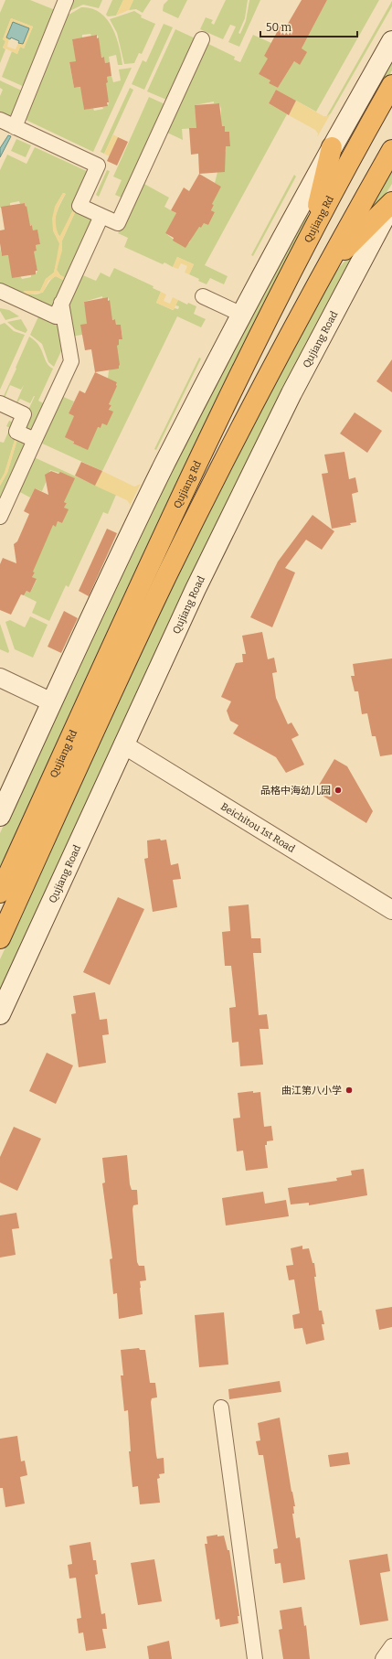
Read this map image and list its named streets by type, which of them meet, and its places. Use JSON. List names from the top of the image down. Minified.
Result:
{"streets":{"highway":["Qujiang Rd"],"main road":["Qujiang Road"],"street":["Beichitou 1st Road"]},"crossings":[["Qujiang Road","Beichitou 1st Road"]],"places":["品格中海幼儿园","曲江第八小学"],"scale_bar":"50 m"}
